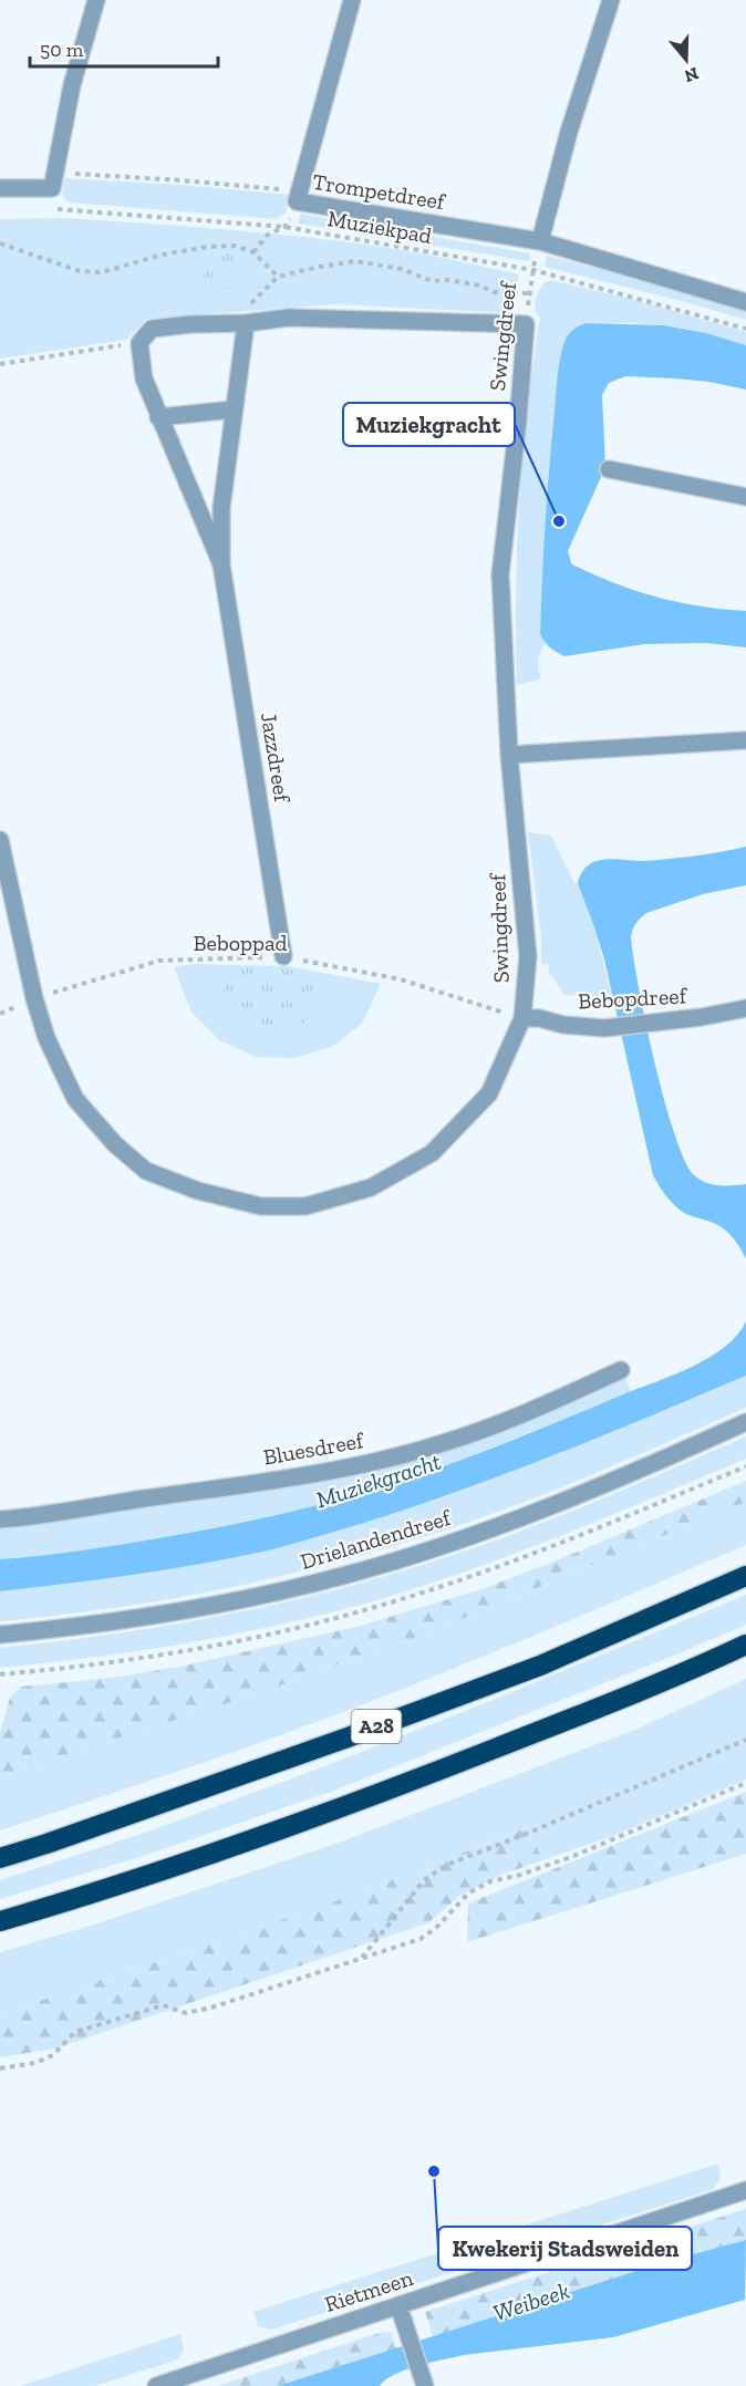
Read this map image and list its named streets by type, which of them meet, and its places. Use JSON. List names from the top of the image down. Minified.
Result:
{"streets":{"highway":["A28"],"street":["Trompetdreef","Swingdreef","Jazzdreef","Bebopdreef","Bluesdreef","Drielandendreef","Rietmeen"],"path":["Muziekpad","Beboppad"]},"crossings":[["Trompetdreef","Swingdreef"],["Muziekpad","Swingdreef"],["Swingdreef","Beboppad"],["Swingdreef","Bebopdreef"],["Jazzdreef","Beboppad"],["Beboppad","Bebopdreef"]],"water":["Muziekgracht","Weibeek"],"places":["Muziekgracht","Kwekerij Stadsweiden"],"scale_bar":"50 m","north":"bottom"}
